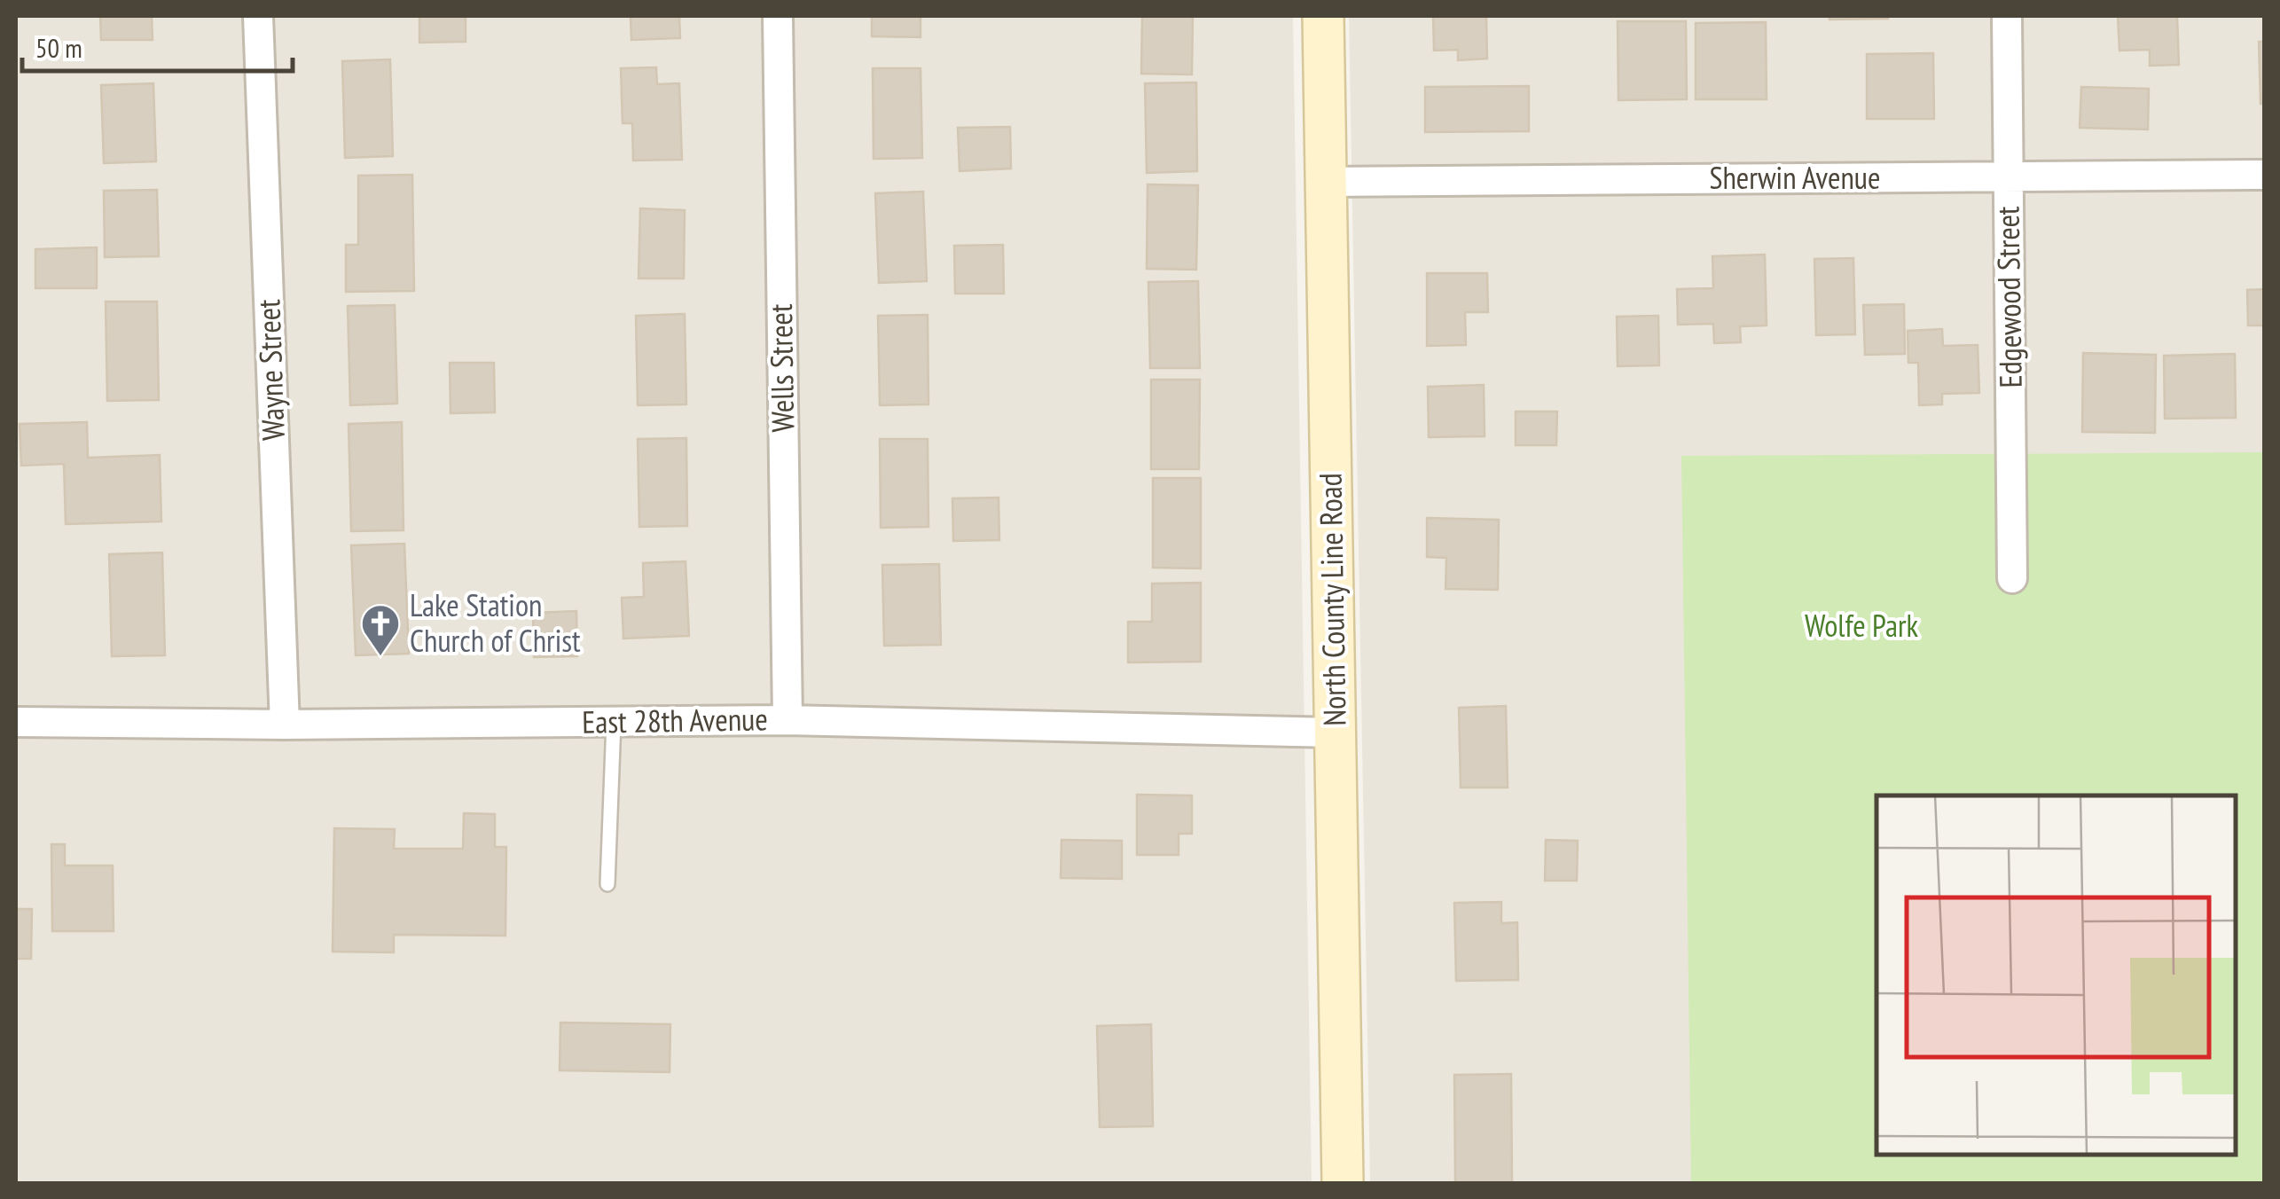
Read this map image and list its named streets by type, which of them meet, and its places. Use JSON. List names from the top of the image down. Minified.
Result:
{"streets":{"main road":["North County Line Road"],"street":["Sherwin Avenue","Edgewood Street","Wells Street","Wayne Street","East 28th Avenue"]},"crossings":[["Sherwin Avenue","Edgewood Street"],["Sherwin Avenue","North County Line Road"],["Wells Street","East 28th Avenue"],["Wayne Street","East 28th Avenue"],["North County Line Road","East 28th Avenue"]],"parks":["Wolfe Park"],"places":{"church":["Lake Station Church of Christ"]},"scale_bar":"50 m"}
